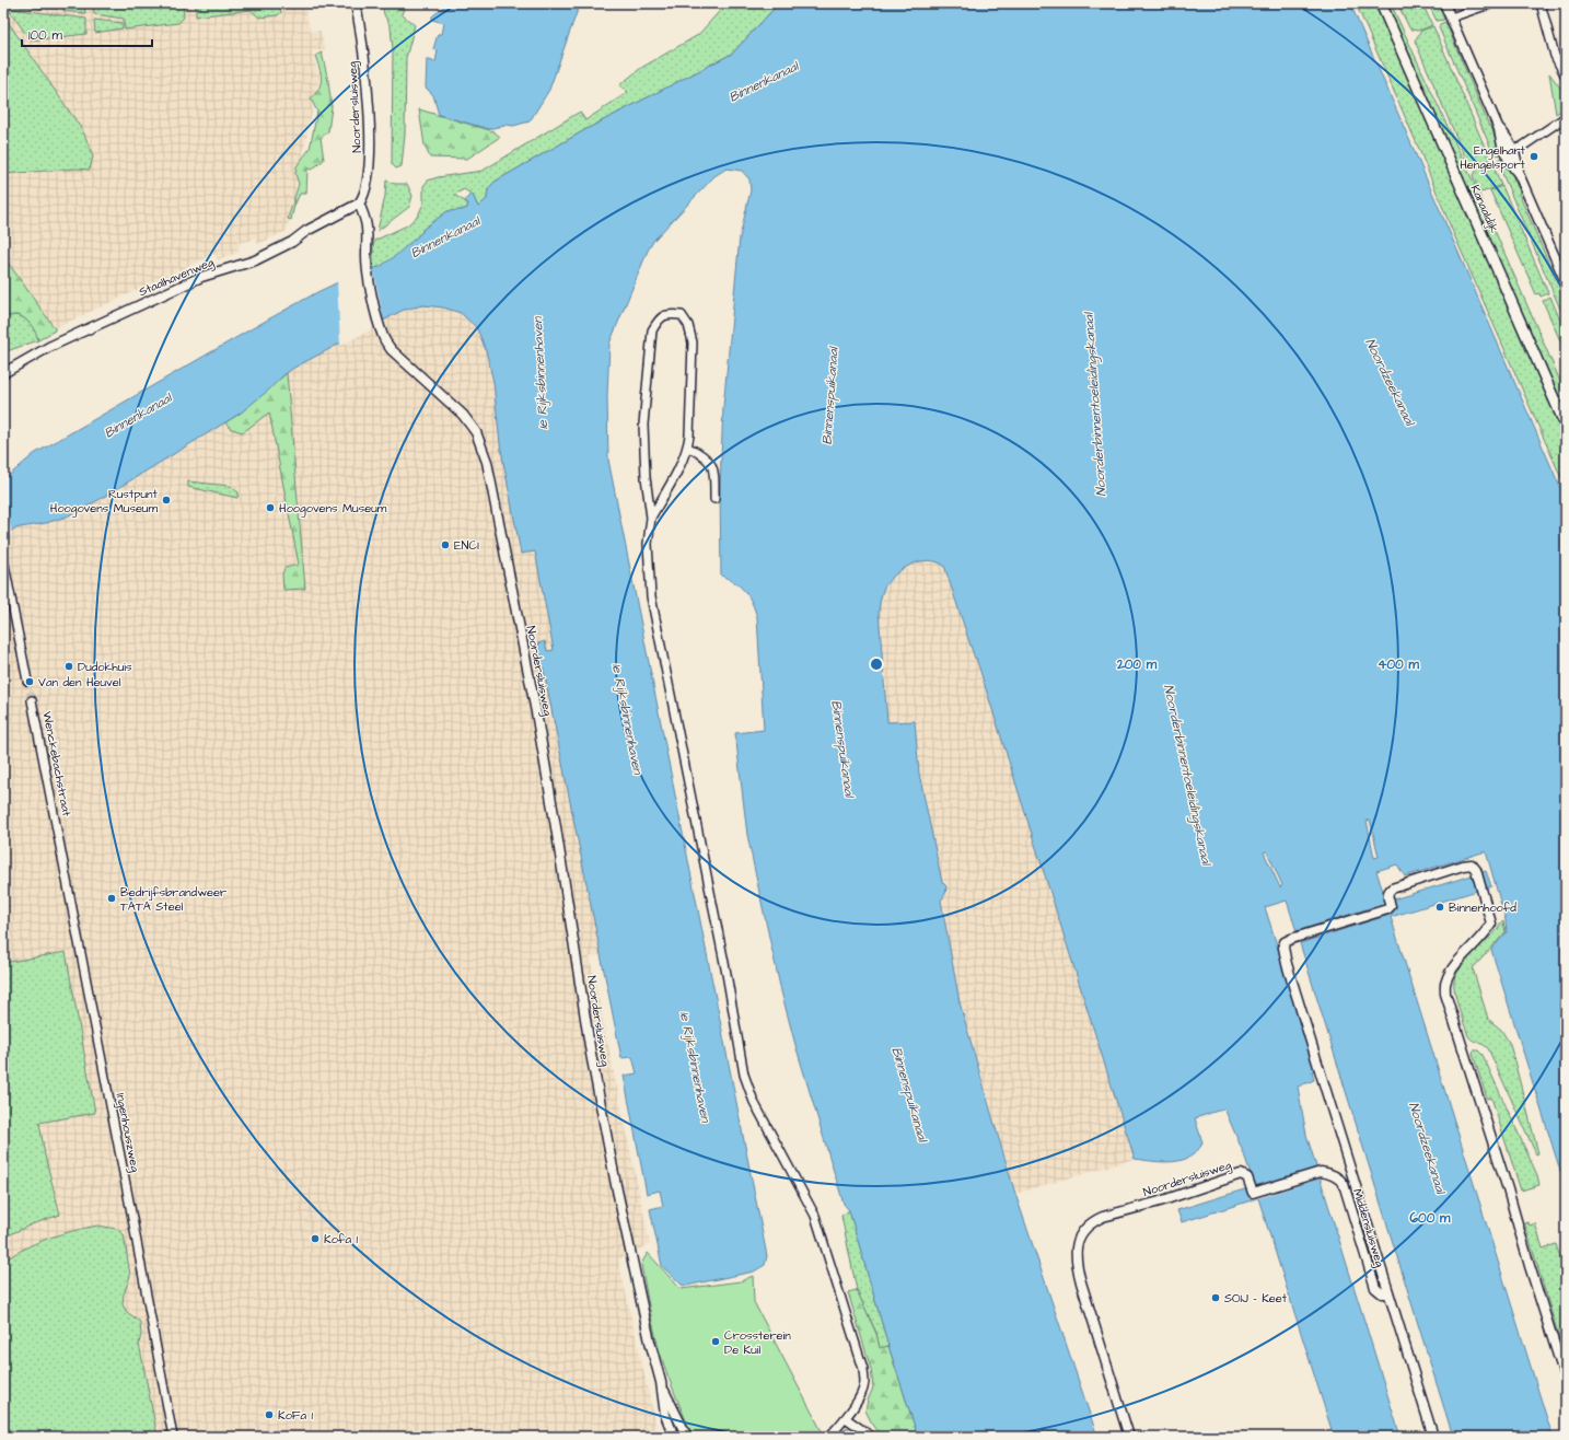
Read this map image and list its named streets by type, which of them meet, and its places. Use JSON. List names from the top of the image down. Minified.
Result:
{"streets":{"main road":["Kanaaldijk"],"street":["Noordersluisweg","Staalhavenweg","Wenckebachstraat","Ingenhouszweg","Middensluisweg"]},"crossings":[["Noordersluisweg","Staalhavenweg"],["Noordersluisweg","Middensluisweg"],["Wenckebachstraat","Ingenhouszweg"]],"water":["Binnenkanaal","1e Rijksbinnenhaven","Noordzeekanaal","Binnenspuikanaal","Noorderbinnentoeleidingskanaal"],"places":["Engelhart Hengelsport","Rustpunt Hoogovens Museum","Hoogovens Museum","ENCI","Dudokhuis","Van den Heuvel","Bedrijfsbrandweer TATA Steel","Binnenhoofd","Kofa 1","SOIJ - Keet","Crossterein De Kuil","KoFa 1"],"scale_bar":"100 m","rings":["200 m","400 m","600 m"]}
